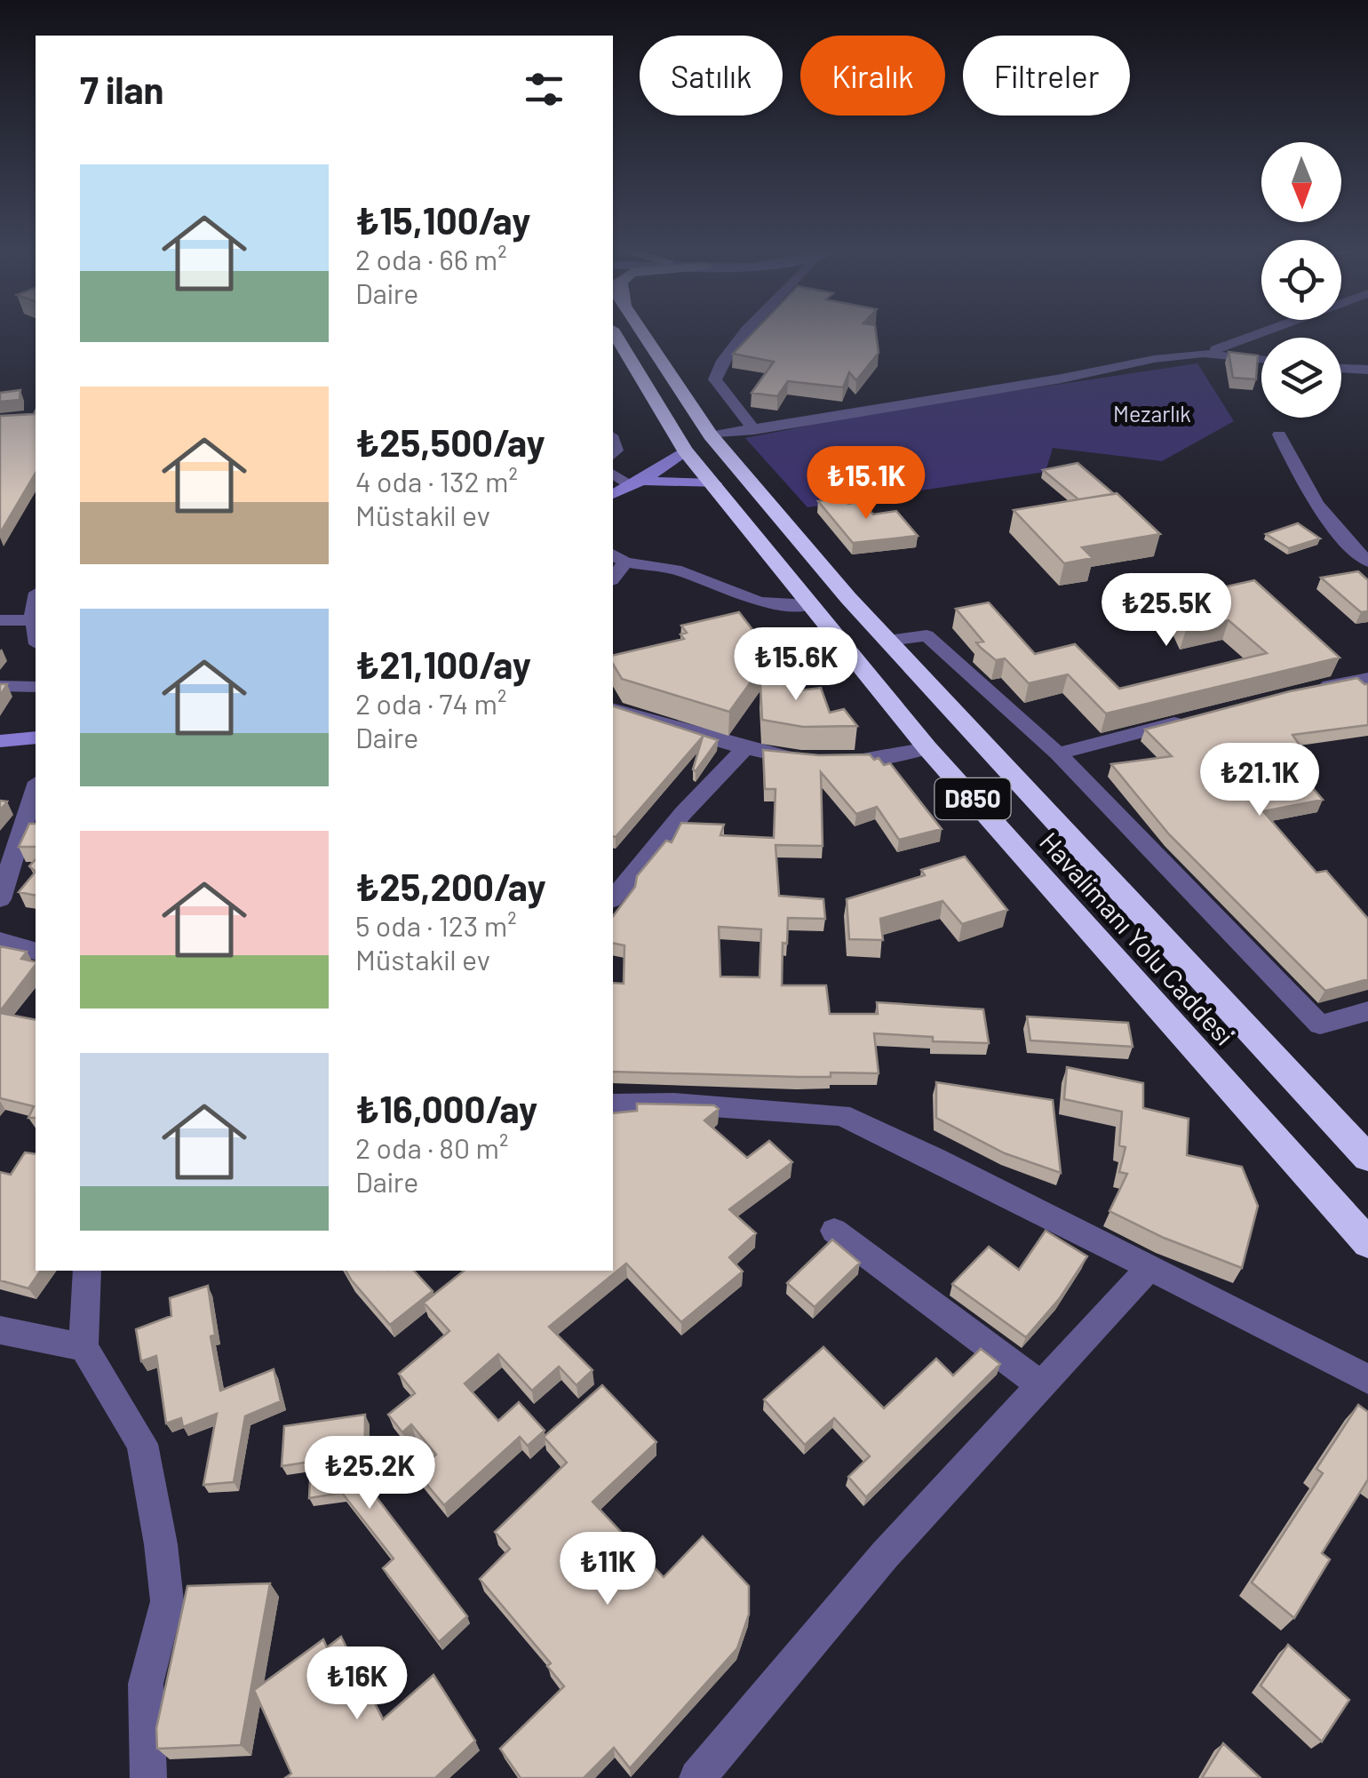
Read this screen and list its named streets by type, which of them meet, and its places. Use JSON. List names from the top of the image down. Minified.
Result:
{"streets":{"highway":["D850","Havalimanı Yolu Caddesi"]},"parks":["Mezarlık"],"north":"bottom","page":{"chip":["Satılık","Kiralık","Filtreler"],"heading":"7 ilan","list":[{"name":"₺15,100/ay","note":"2 oda · 66 m² · Daire"},{"name":"₺25,500/ay","note":"4 oda · 132 m² · Müstakil ev"},{"name":"₺21,100/ay","note":"2 oda · 74 m² · Daire"},{"name":"₺25,200/ay","note":"5 oda · 123 m² · Müstakil ev"},{"name":"₺16,000/ay","note":"2 oda · 80 m² · Daire"}],"price":["₺15.1K","₺25.5K","₺15.6K","₺21.1K","₺25.2K","₺11K","₺16K"]}}
